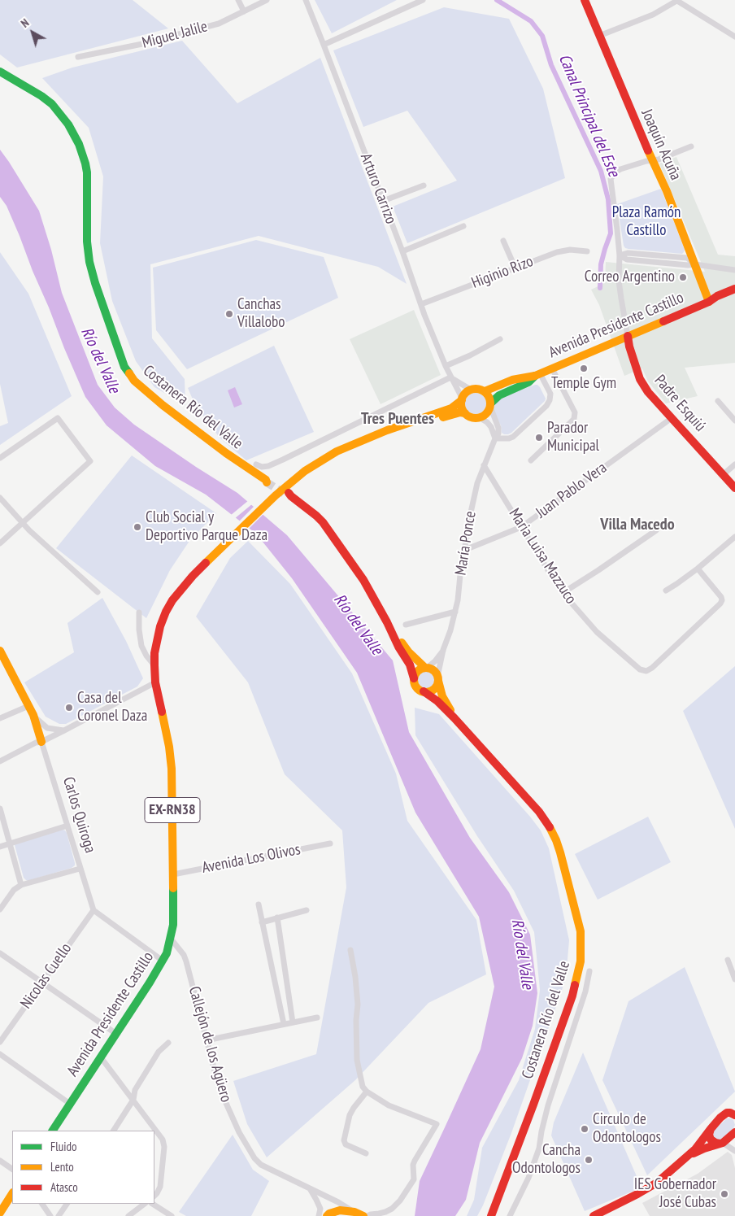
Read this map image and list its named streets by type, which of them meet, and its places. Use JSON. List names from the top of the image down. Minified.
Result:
{"streets":{"main road":["Joaquín Acuña","Avenida Presidente Castillo","Padre Esquiú","Costanera Río del Valle","EX-RN38","Carlos Quiroga"],"street":["Miguel Jalile","Arturo Carrizo","Higinio Rizo","Juan Pablo Vera","María Ponce","Maria Luisa Mazzuco","Avenida Los Olivos","Nicolas Cuello","Callejón de los Agüero"]},"crossings":[["Joaquín Acuña","Avenida Presidente Castillo"],["Joaquín Acuña","Padre Esquiú"],["Arturo Carrizo","Higinio Rizo"],["Arturo Carrizo","Avenida Presidente Castillo"],["Arturo Carrizo","María Ponce"],["Arturo Carrizo","EX-RN38"],["Avenida Presidente Castillo","Padre Esquiú"],["Avenida Presidente Castillo","María Ponce"],["Avenida Presidente Castillo","EX-RN38"],["Avenida Presidente Castillo","Avenida Los Olivos"],["Avenida Presidente Castillo","Callejón de los Agüero"],["Padre Esquiú","Juan Pablo Vera"],["Costanera Río del Valle","María Ponce"],["Juan Pablo Vera","María Ponce"],["Juan Pablo Vera","Maria Luisa Mazzuco"],["María Ponce","Maria Luisa Mazzuco"],["María Ponce","EX-RN38"],["Carlos Quiroga","Nicolas Cuello"]],"districts":["Tres Puentes","Villa Macedo"],"water":["Canal Principal del Este","Río del Valle"],"parks":["Plaza Ramón Castillo"],"places":["Correo Argentino","Canchas Villalobo","Temple Gym","Parador Municipal","Club Social y Deportivo Parque Daza","Casa del Coronel Daza","Circulo de Odontologos","Cancha Odontologos","IES Gobernador José Cubas"],"legend":["Fluido","Lento","Atasco"],"north":"top left"}
